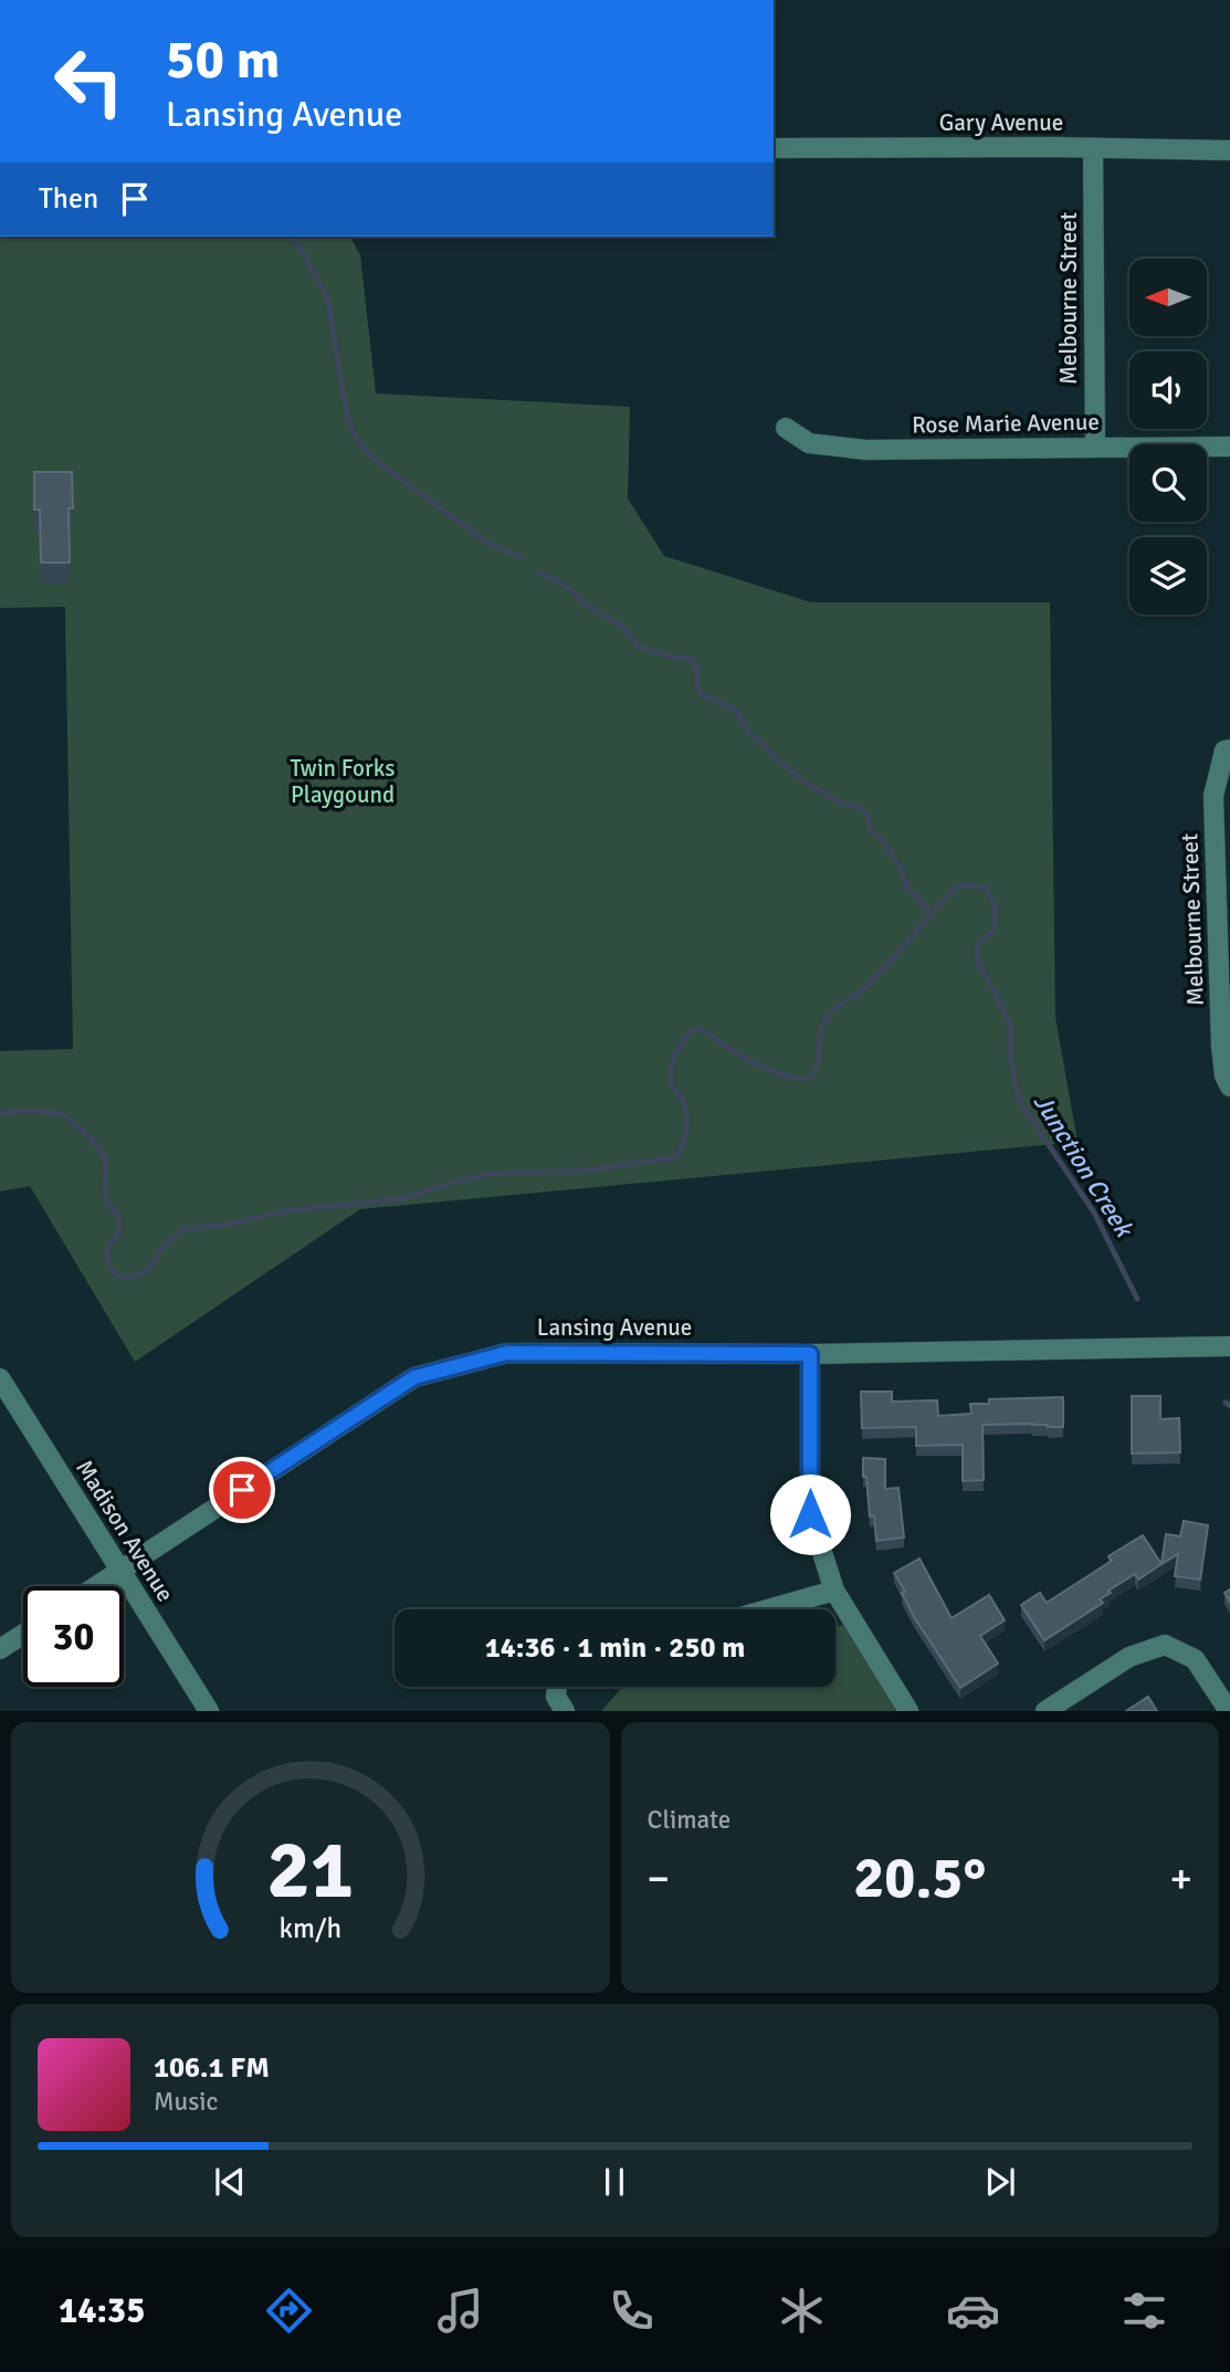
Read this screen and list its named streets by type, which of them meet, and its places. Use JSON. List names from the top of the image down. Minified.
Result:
{"streets":{"street":["Gary Avenue","Melbourne Street","Rose Marie Avenue","Lansing Avenue","Madison Avenue"]},"crossings":[["Gary Avenue","Melbourne Street"],["Melbourne Street","Rose Marie Avenue"],["Lansing Avenue","Madison Avenue"]],"water":["Junction Creek"],"parks":["Twin Forks Playgound"],"north":"left","page":{"turn":["50 m","Lansing Avenue"],"then":"Then","limit":"30","trip":"14:36 · 1 min · 250 m","tile":"Climate","heat":["−","20.5°","+"],"song":["106.1 FM","Music"],"tabs":"14:35","gauge":["21","km/h"]}}
